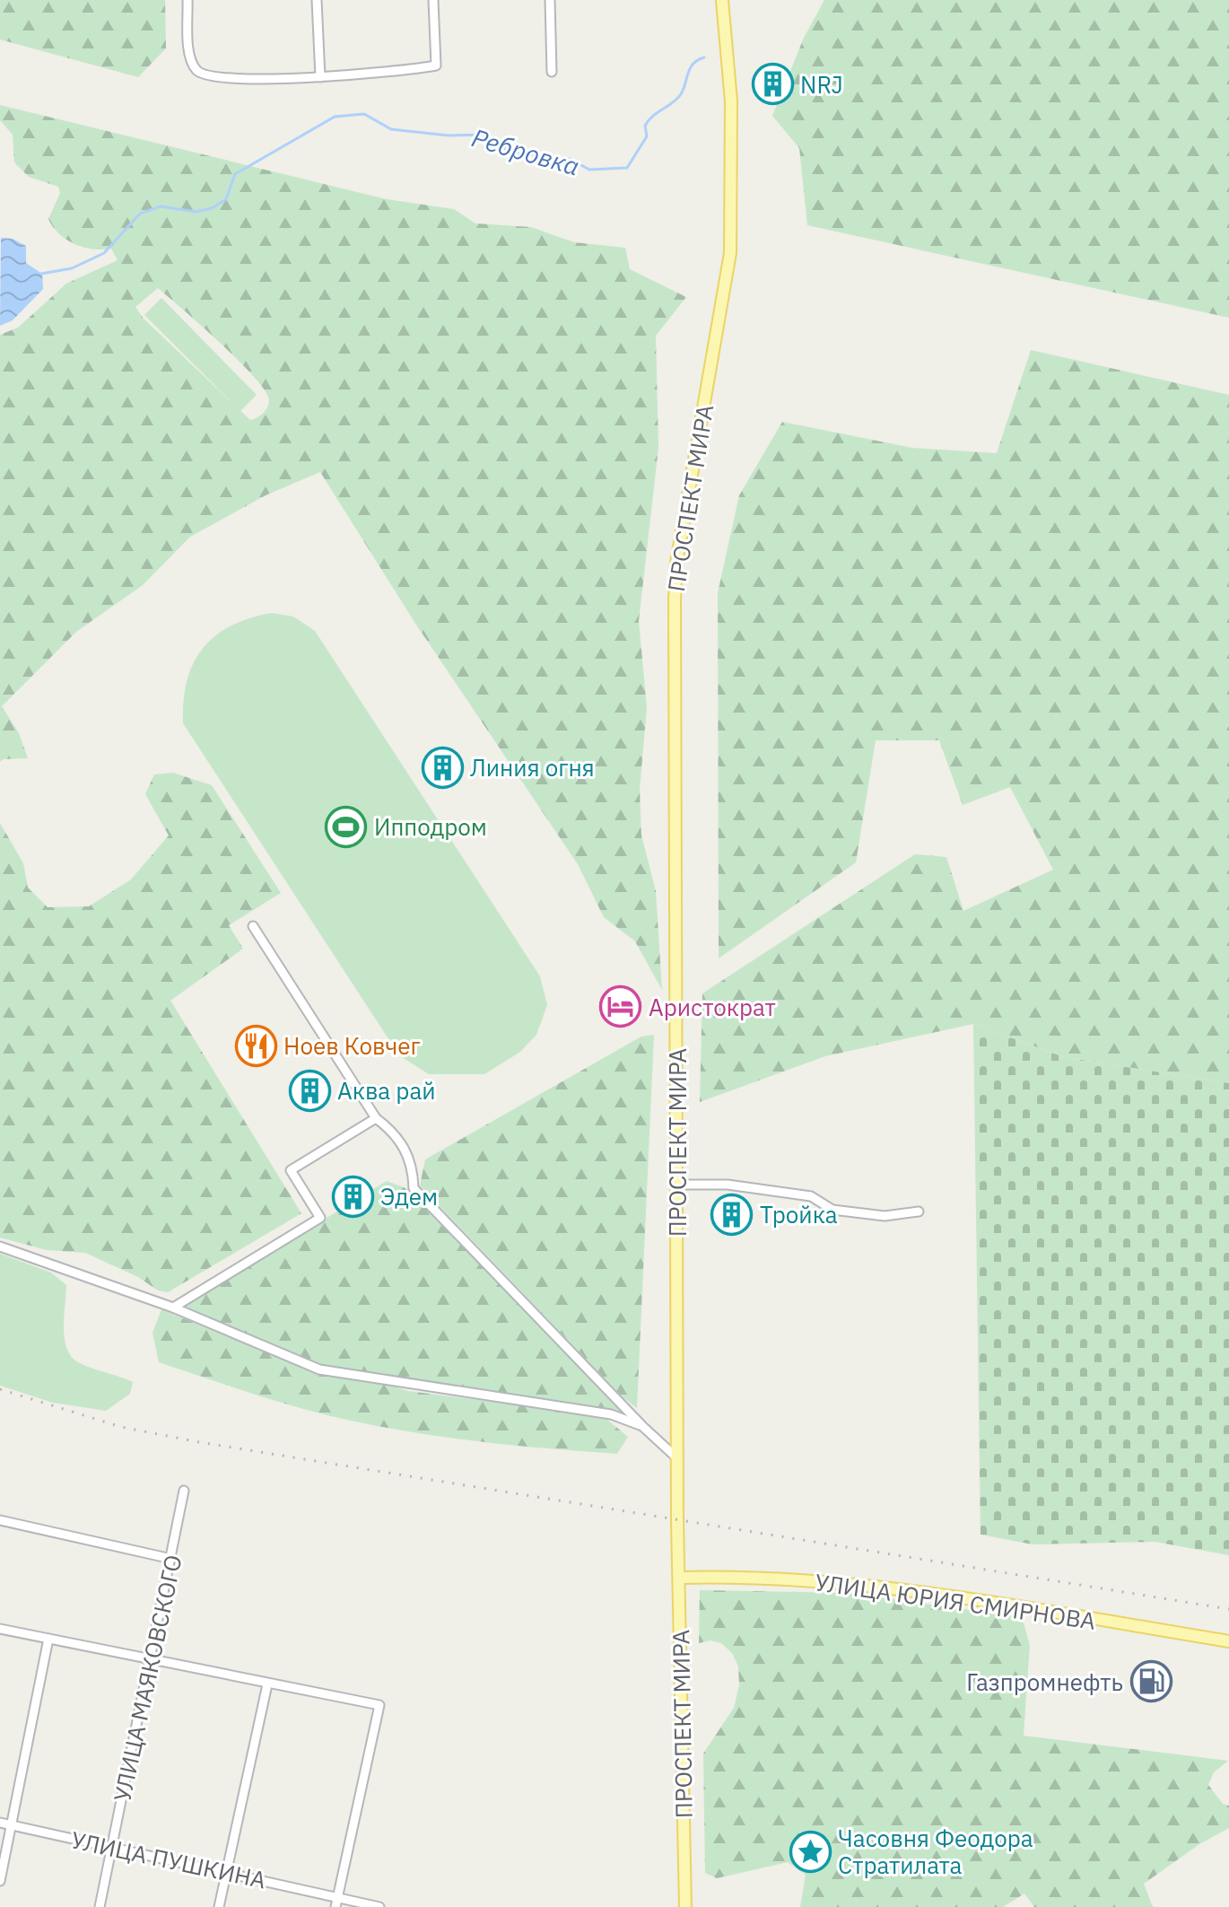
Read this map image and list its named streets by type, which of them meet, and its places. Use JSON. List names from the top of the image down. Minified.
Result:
{"streets":{"main road":["ПРОСПЕКТ МИРА","УЛИЦА ЮРИЯ СМИРНОВА"],"street":["УЛИЦА МАЯКОВСКОГО","УЛИЦА ПУШКИНА"]},"crossings":[["ПРОСПЕКТ МИРА","УЛИЦА ЮРИЯ СМИРНОВА"],["УЛИЦА МАЯКОВСКОГО","УЛИЦА ПУШКИНА"]],"water":["Ребровка"],"places":{"building":["NRJ","Линия огня","Аква рай","Эдем","Тройка"],"sports":["Ипподром"],"hotel":["Аристократ"],"restaurant":["Ноев Ковчег"],"fuel station":["Газпромнефть"],"place":["Часовня Феодора Стратилата"]}}
